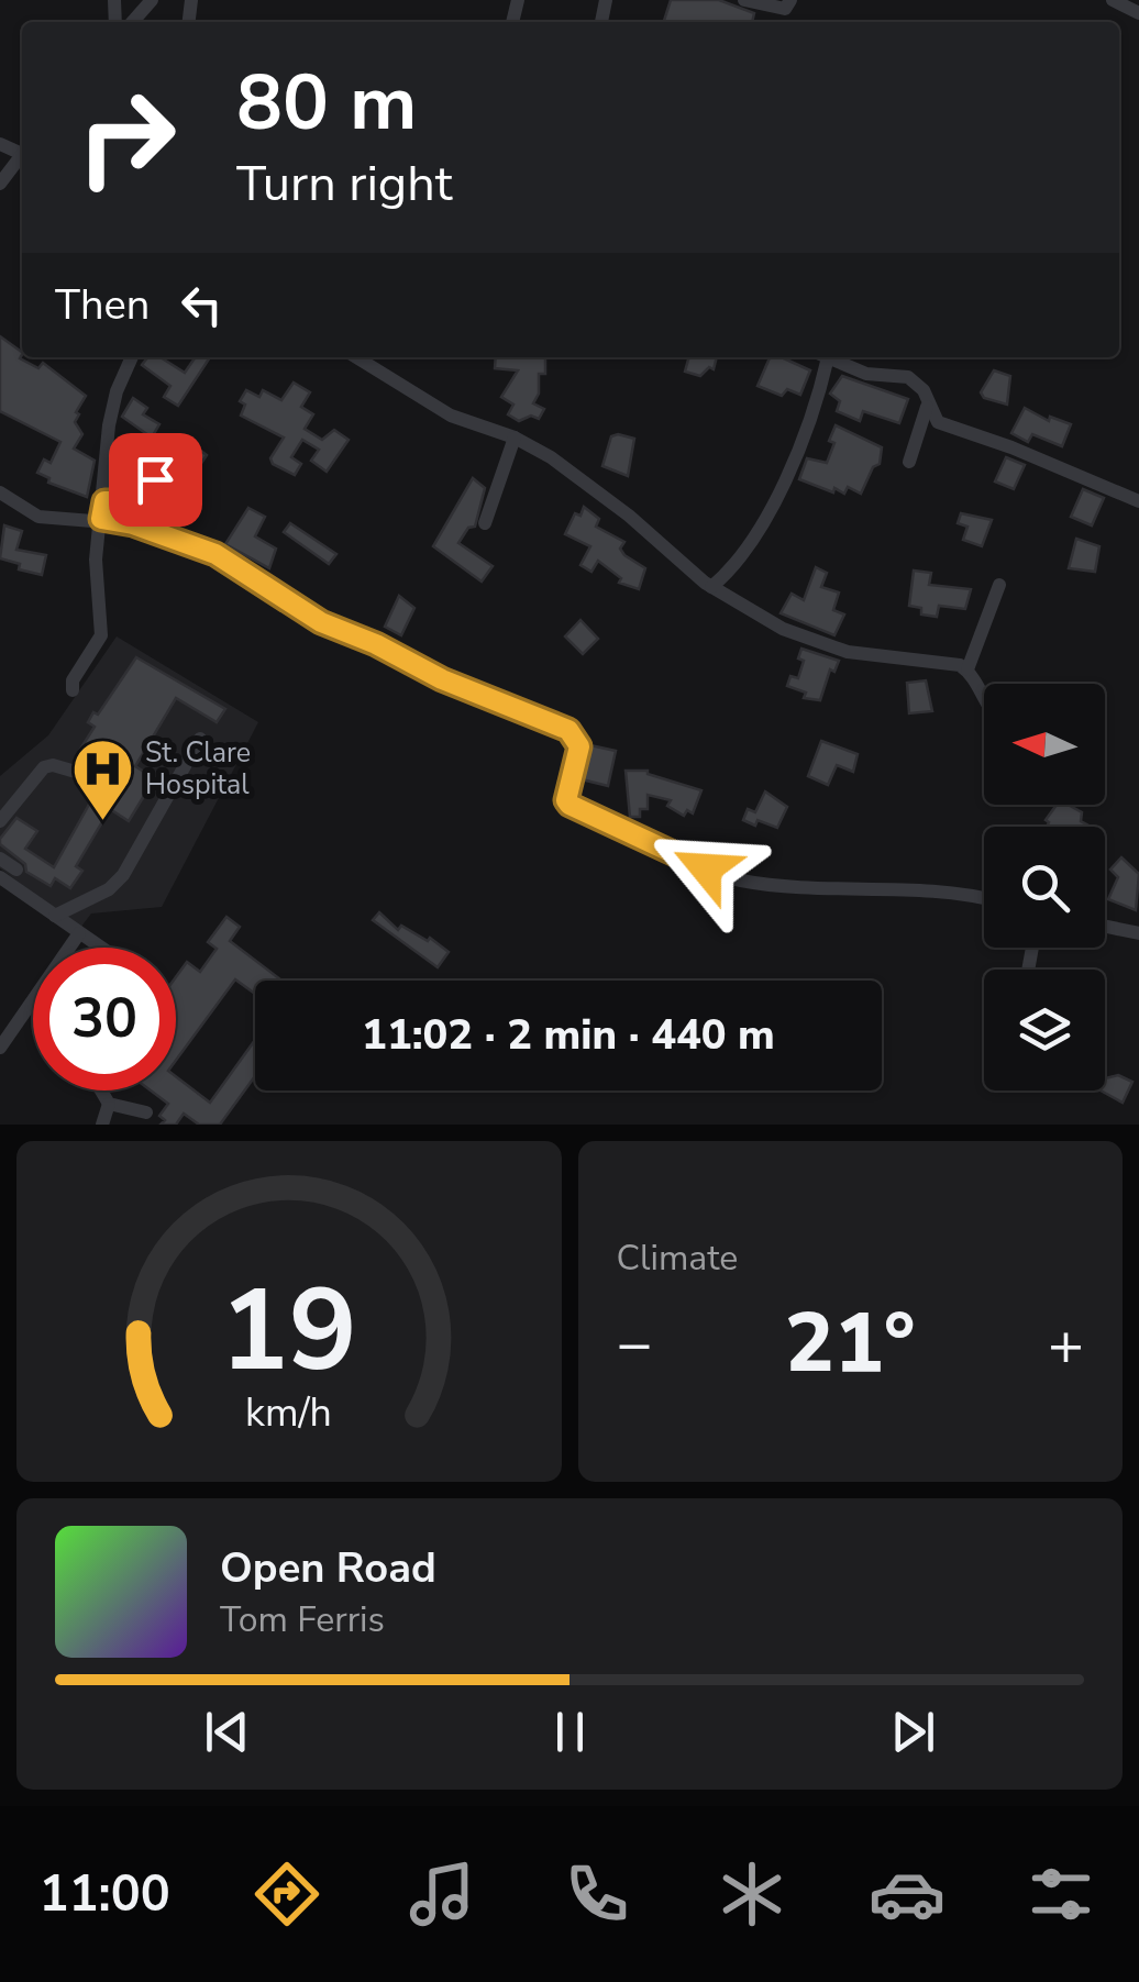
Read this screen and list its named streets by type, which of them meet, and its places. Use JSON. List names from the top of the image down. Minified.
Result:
{"places":{"hospital":["St. Clare Hospital"]},"north":"left","page":{"turn":["80 m","Turn right"],"then":"Then","limit":"30","trip":"11:02 · 2 min · 440 m","tile":"Climate","heat":["−","21°","+"],"song":["Open Road","Tom Ferris"],"tabs":"11:00","gauge":["19","km/h"]}}
